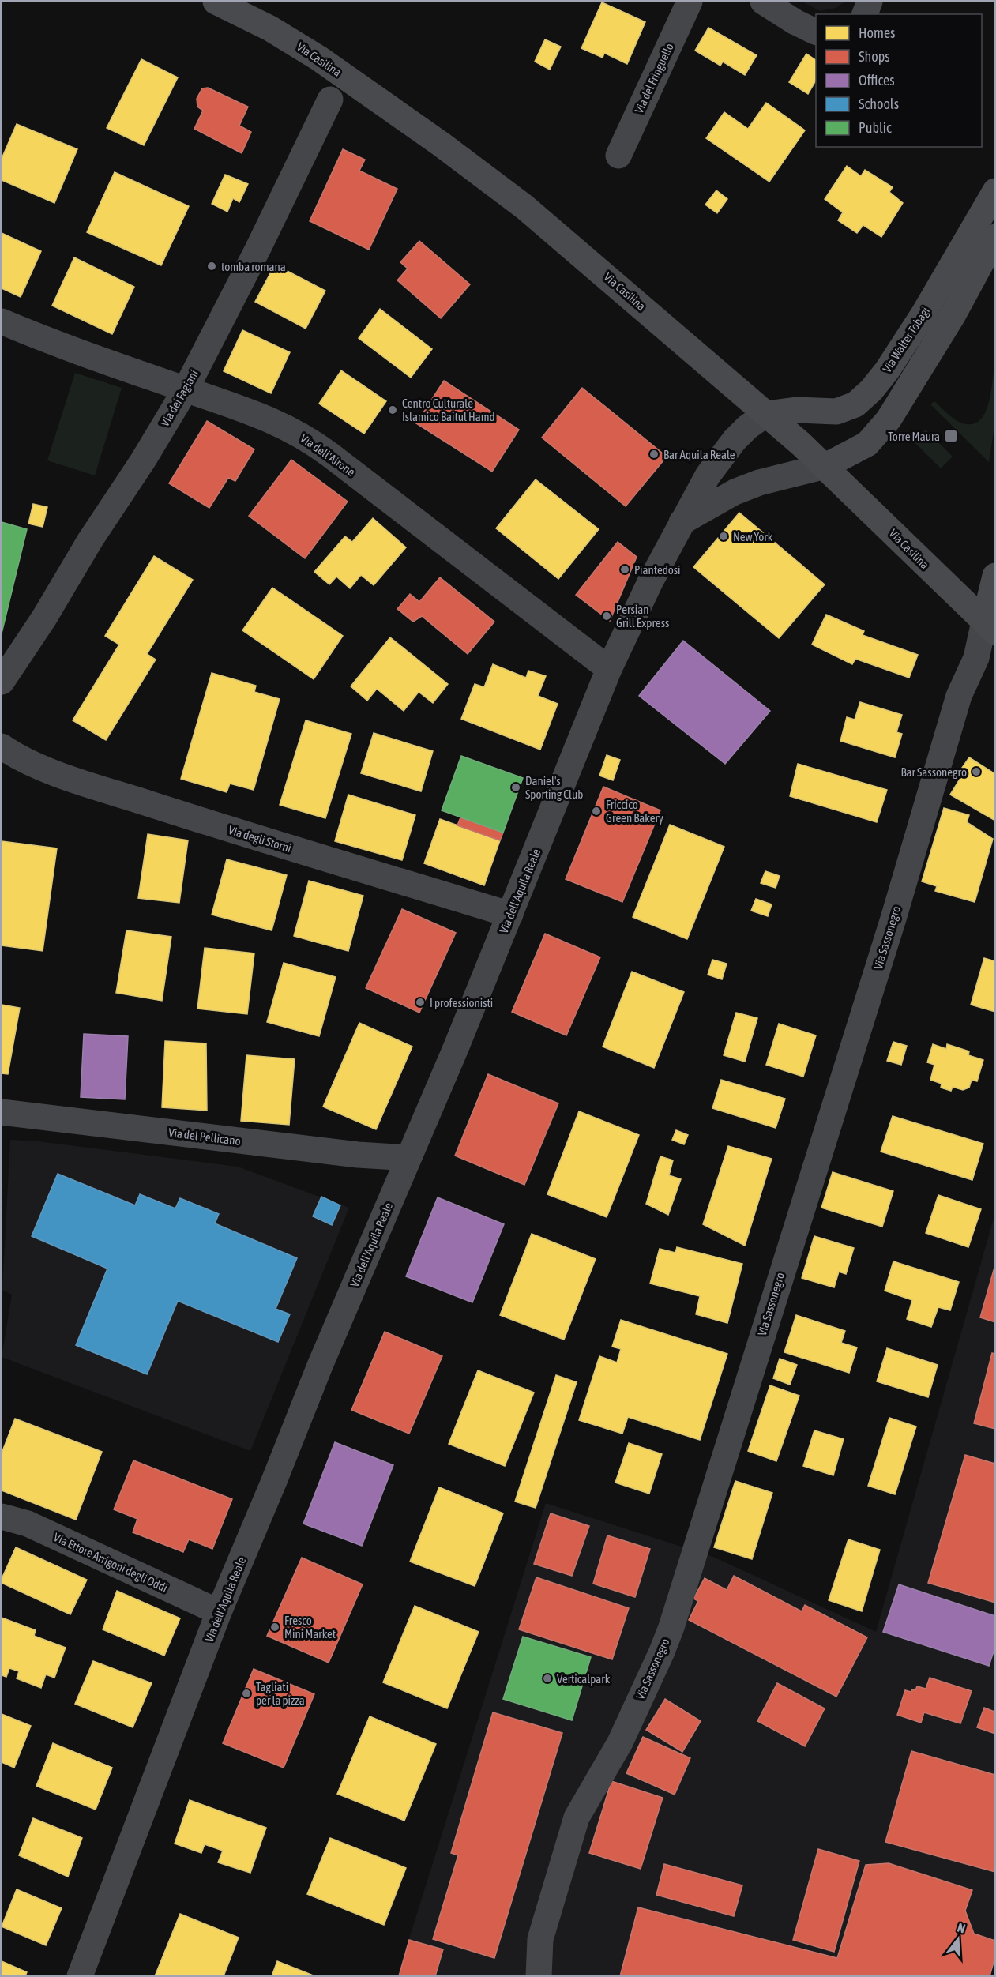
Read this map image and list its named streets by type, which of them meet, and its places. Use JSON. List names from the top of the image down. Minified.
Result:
{"streets":{"main road":["Via Casilina","Via Walter Tobagi"],"street":["Via del Fringuello","Via dei Fagiani","Via dell'Airone","Via degli Storni","Via dell'Aquila Reale","Via Sassonegro","Via del Pellicano","Via Ettore Arrigoni degli Oddi"]},"crossings":[["Via Casilina","Via Walter Tobagi"],["Via Casilina","Via dell'Aquila Reale"],["Via Casilina","Via Sassonegro"],["Via Walter Tobagi","Via dell'Aquila Reale"],["Via dei Fagiani","Via dell'Airone"],["Via dell'Airone","Via dell'Aquila Reale"],["Via degli Storni","Via dell'Aquila Reale"],["Via dell'Aquila Reale","Via del Pellicano"],["Via dell'Aquila Reale","Via Ettore Arrigoni degli Oddi"]],"places":{"other":["tomba romana","Centro Culturale Islamico Baitul Hamd","Bar Aquila Reale","New York","Piantedosi","Persian Grill Express","Bar Sassonegro","Daniel's Sporting Club","Friccico Green Bakery","I professionisti","Fresco Mini Market","Verticalpark","Tagliati per la pizza"],"transit":["Torre Maura"]},"legend":["Homes","Shops","Offices","Schools","Public"],"north":"top"}
